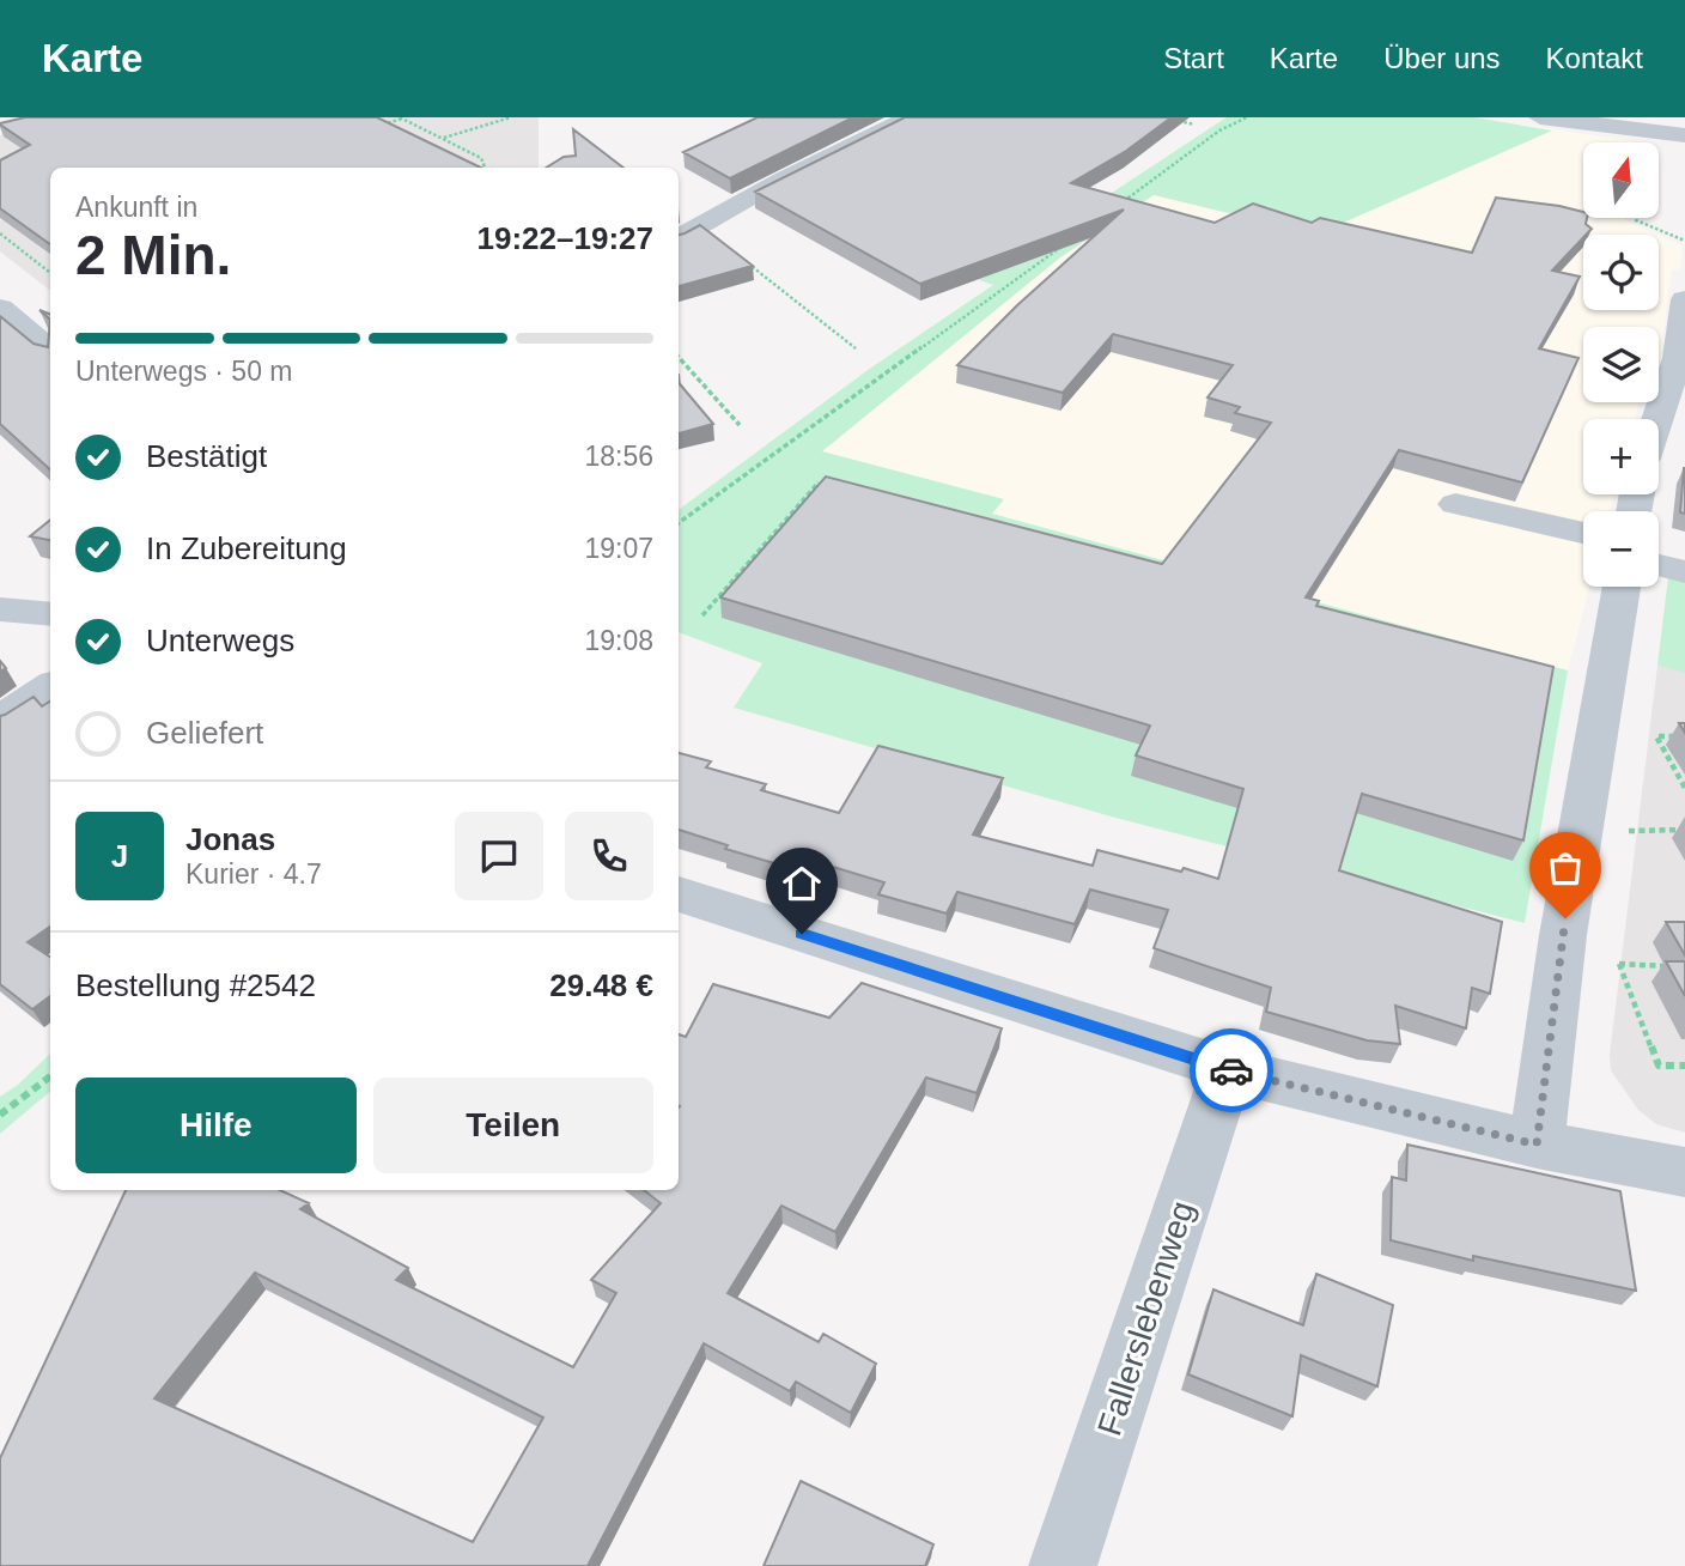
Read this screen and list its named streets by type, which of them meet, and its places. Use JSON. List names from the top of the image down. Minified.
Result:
{"streets":{"street":["Fallerslebenweg"]},"north":"top","page":{"header":"Karte","nav":["Start","Karte","Über uns","Kontakt"],"map_buttons":["+","−"],"heading":["2 Min.","Ankunft in","19:22–19:27"],"panel":["Jonas","Kurier · 4.7","Bestellung #2542","29.48 €"],"bar":"Unterwegs · 50 m","list":[["Bestätigt","18:56"],["In Zubereitung","19:07"],["Unterwegs","19:08"],"Geliefert"],"round":"J","buttons":["Hilfe","Teilen"]}}
